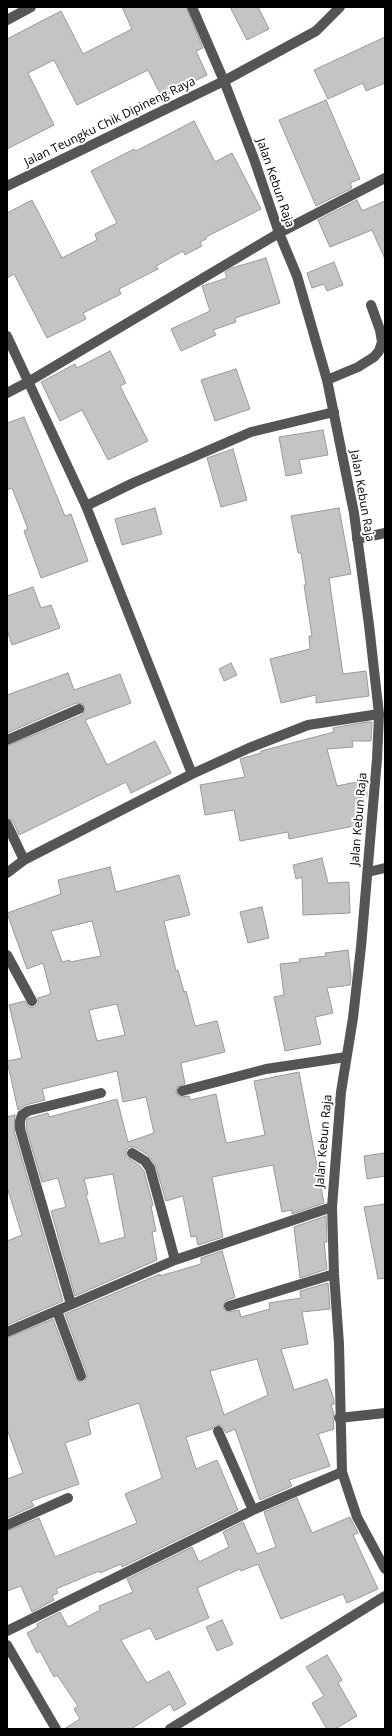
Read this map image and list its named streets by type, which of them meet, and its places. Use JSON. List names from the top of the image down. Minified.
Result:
{"streets":{"street":["Jalan Teungku Chik Dipineng Raya","Jalan Kebun Raja"]},"crossings":[["Jalan Teungku Chik Dipineng Raya","Jalan Kebun Raja"]]}
